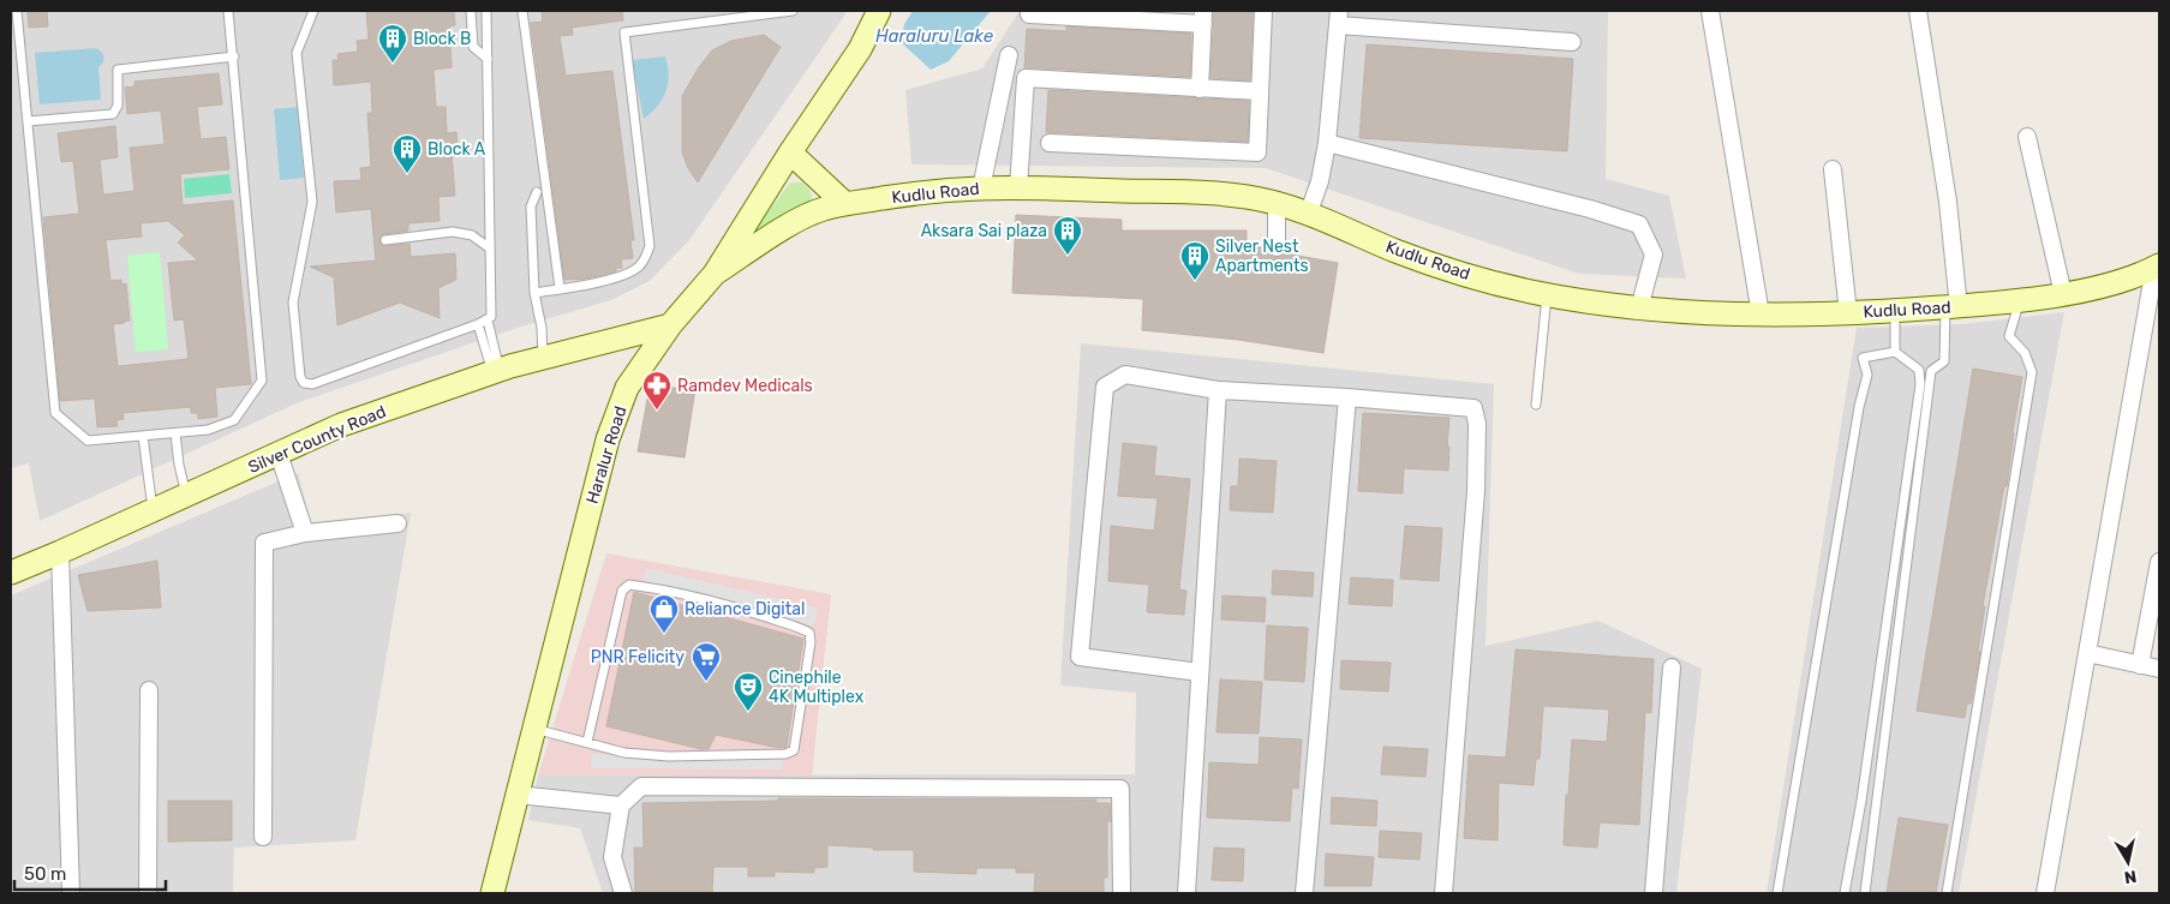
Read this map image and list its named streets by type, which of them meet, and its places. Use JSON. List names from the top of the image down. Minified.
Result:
{"streets":{"street":["Kudlu Road","Silver County Road","Haralur Road"]},"crossings":[["Kudlu Road","Haralur Road"],["Silver County Road","Haralur Road"]],"water":["Haraluru Lake"],"places":{"building":["Block B","Block A","Aksara Sai plaza","Silver Nest Apartments"],"pharmacy":["Ramdev Medicals"],"shop":["Reliance Digital"],"supermarket":["PNR Felicity"],"theatre":["Cinephile 4K Multiplex"]},"scale_bar":"50 m","north":"bottom"}
